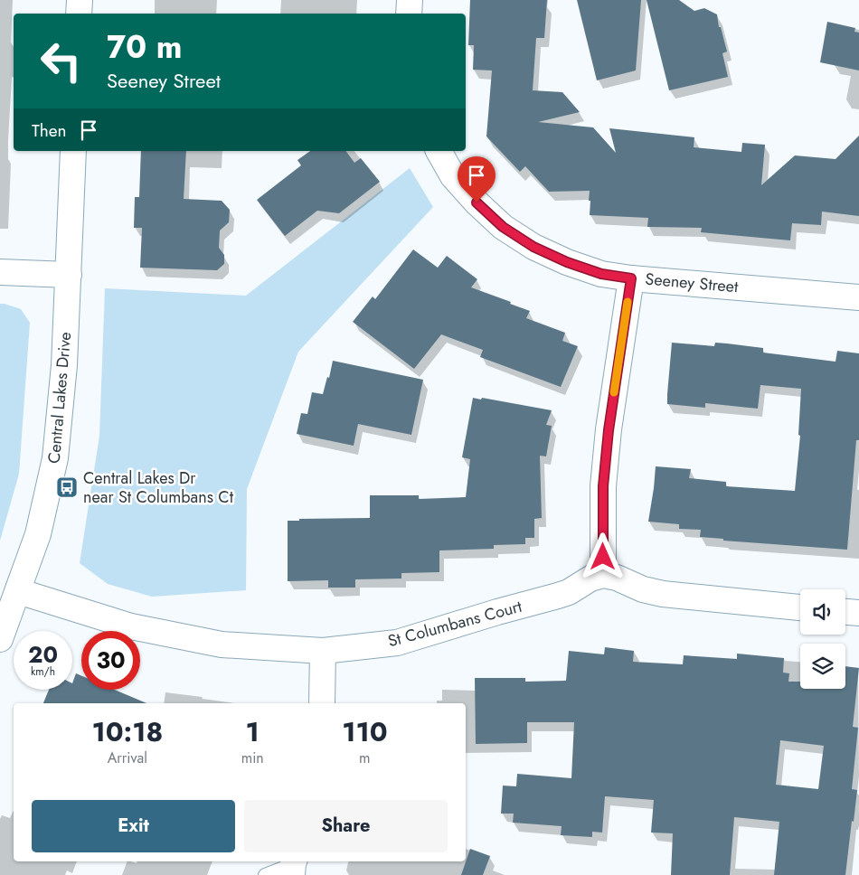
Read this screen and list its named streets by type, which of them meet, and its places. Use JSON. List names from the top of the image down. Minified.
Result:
{"streets":{"street":["Seeney Street","Central Lakes Drive","St Columbans Court"]},"crossings":[["Central Lakes Drive","St Columbans Court"]],"places":{"bus stop":["Central Lakes Dr near St Columbans Ct"]},"page":{"turn":["70 m","Seeney Street"],"then":"Then","speed":"20 km/h","limit":"30","eta":["10:18","Arrival","1","min","110","m"],"buttons":["Exit","Share"]}}
